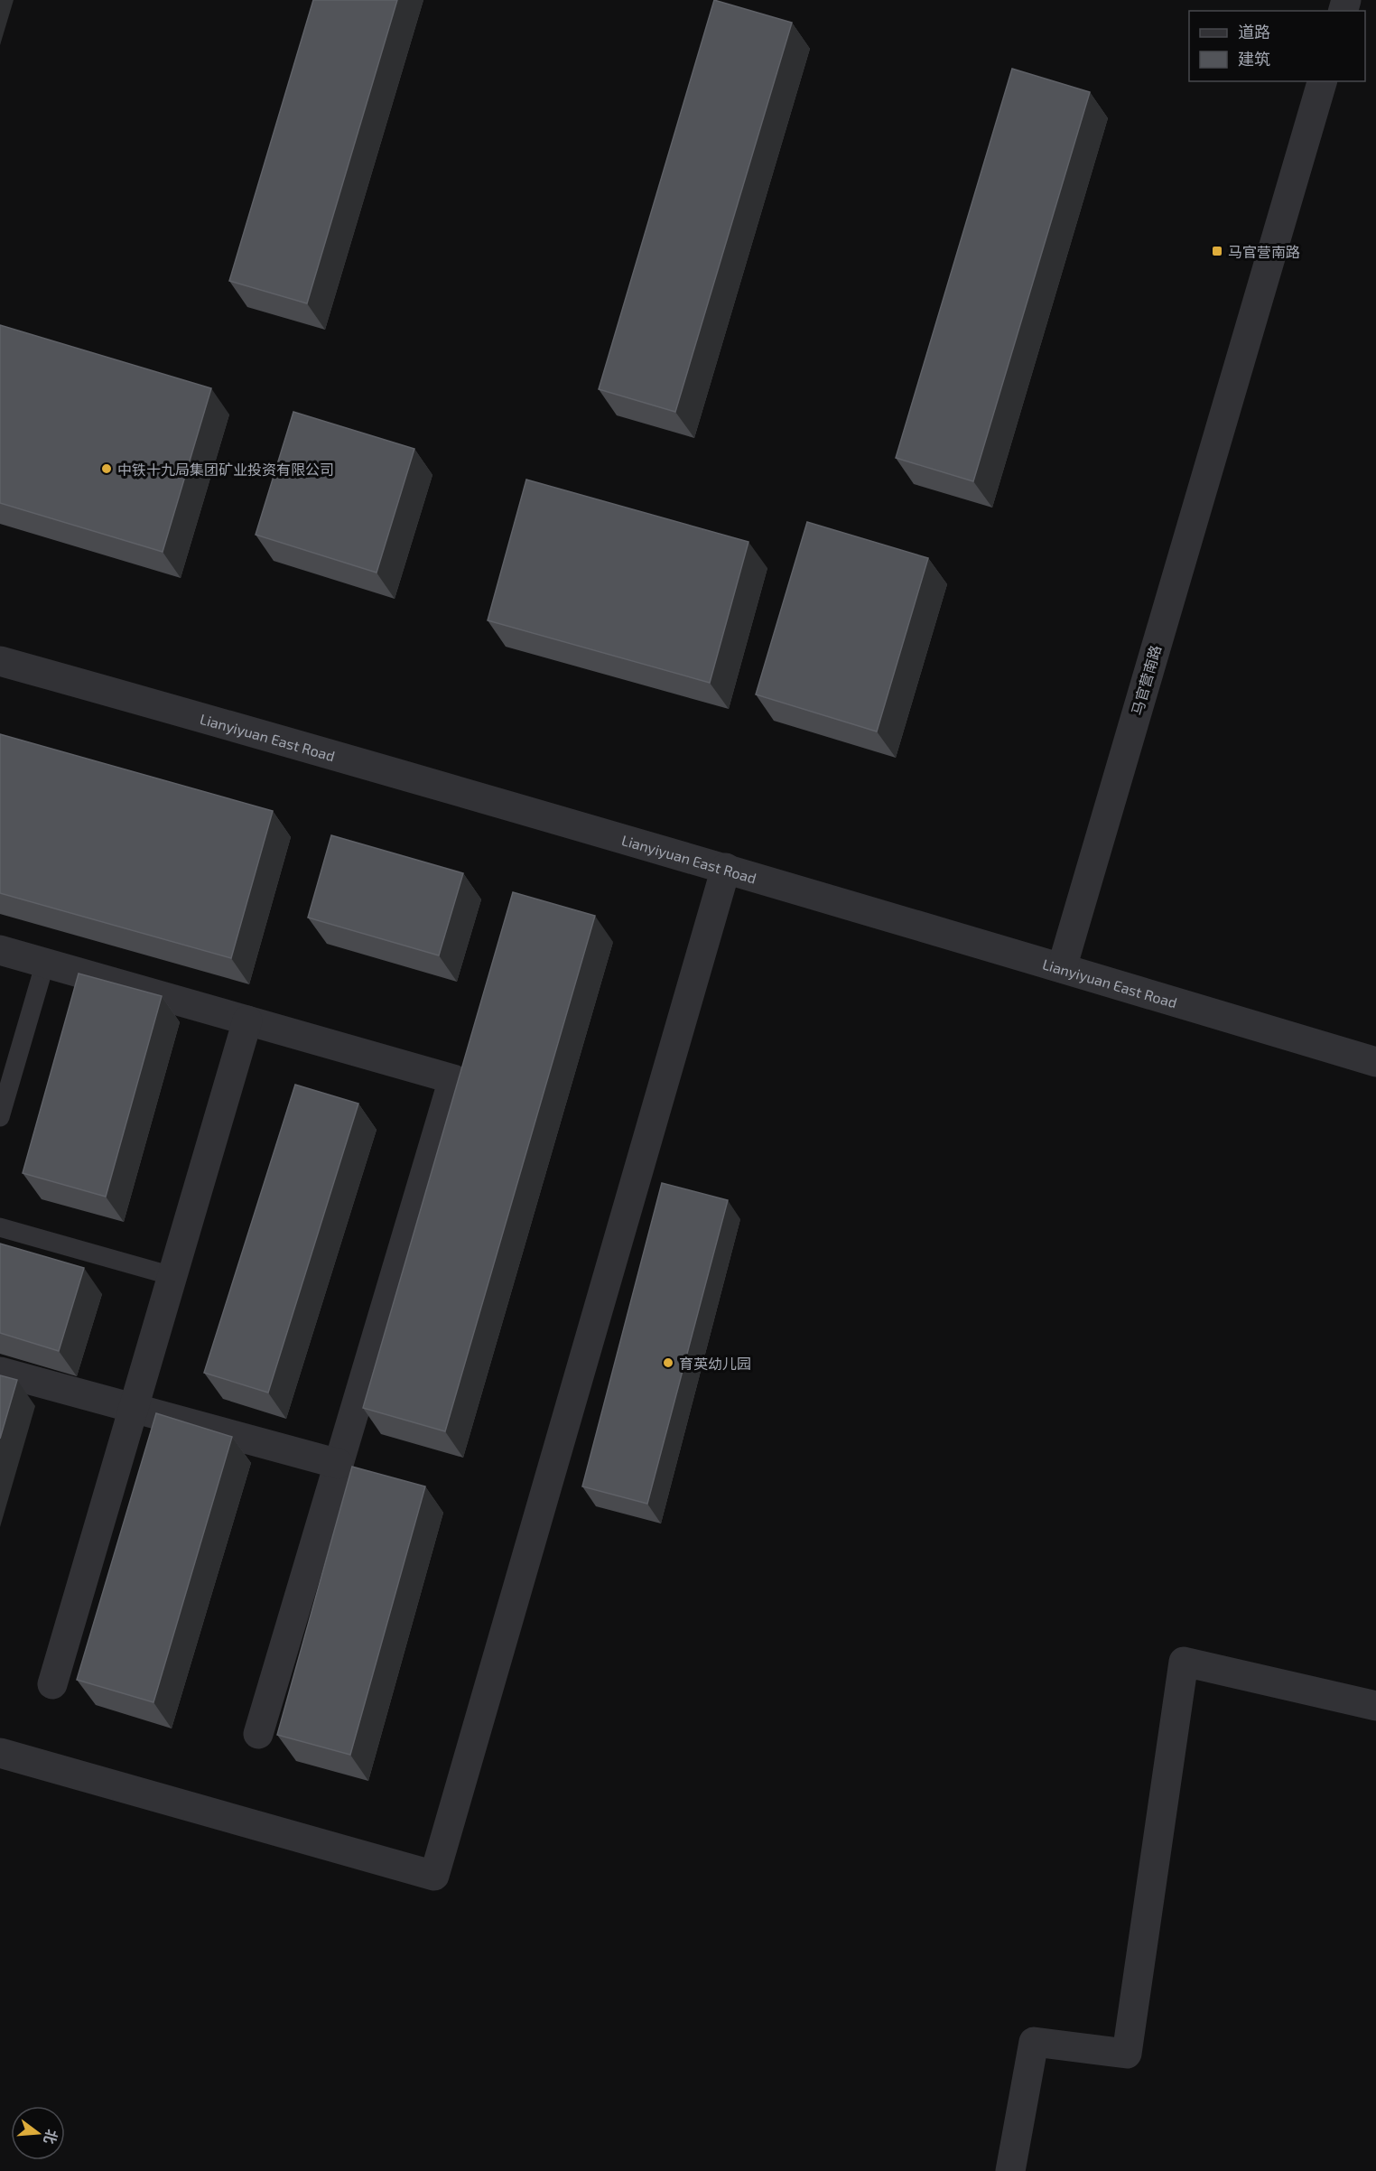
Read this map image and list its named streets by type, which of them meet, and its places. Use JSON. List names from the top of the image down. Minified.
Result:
{"streets":{"street":["马官营南路","Lianyiyuan East Road"]},"crossings":[["马官营南路","Lianyiyuan East Road"]],"places":{"transit":["马官营南路"],"other":["中铁十九局集团矿业投资有限公司","育英幼儿园"]},"legend":["道路","建筑"],"north":"right"}
